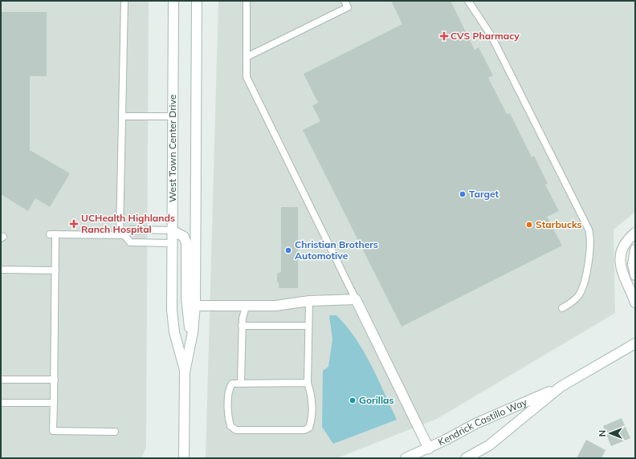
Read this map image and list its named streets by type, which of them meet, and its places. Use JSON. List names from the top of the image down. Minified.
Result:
{"streets":{"street":["West Town Center Drive","Kendrick Castillo Way"]},"places":{"health":["CVS Pharmacy","UCHealth Highlands Ranch Hospital"],"other":["Target","Starbucks","Christian Brothers Automotive","Gorillas"]},"north":"left"}
